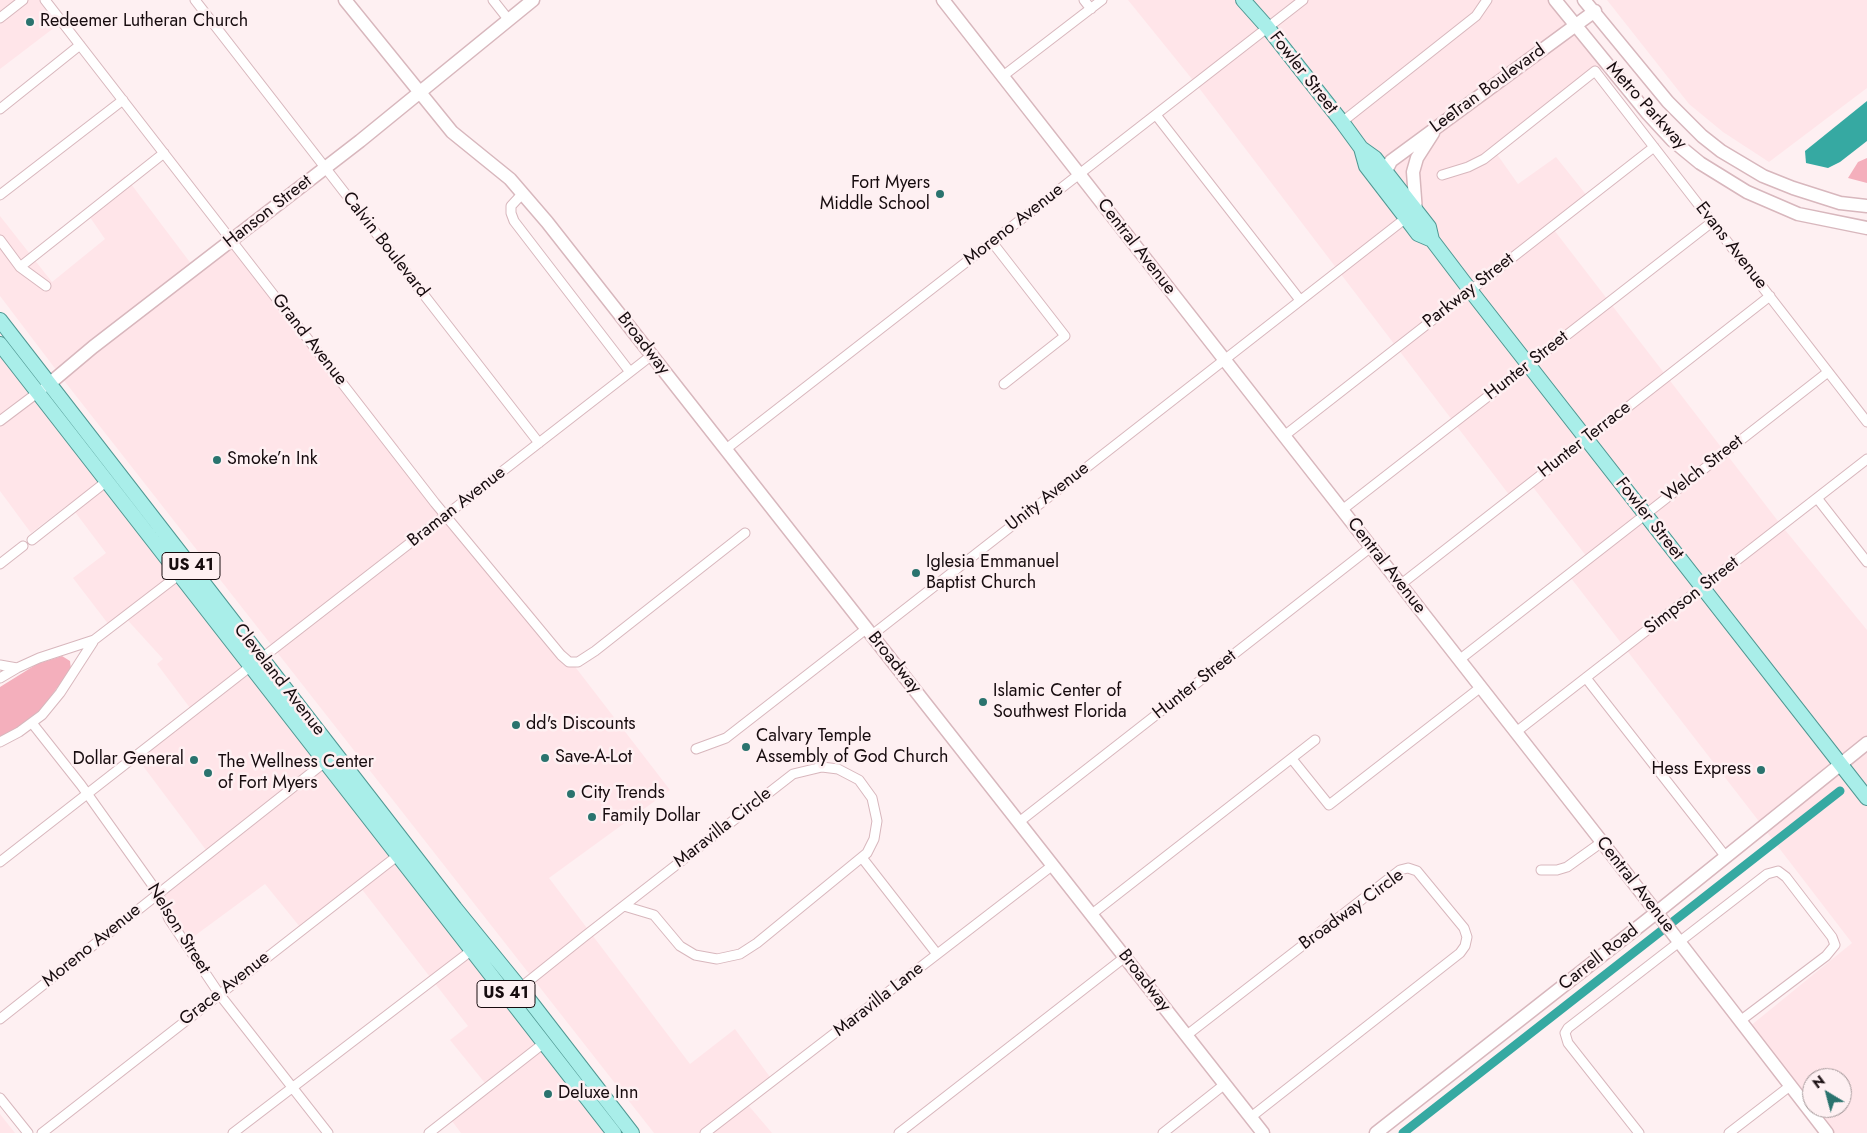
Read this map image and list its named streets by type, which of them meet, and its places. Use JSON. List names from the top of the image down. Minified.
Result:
{"streets":{"main road":["Fowler Street","US 41","Cleveland Avenue"],"street":["LeeTran Boulevard","Metro Parkway","Hanson Street","Moreno Avenue","Calvin Boulevard","Evans Avenue","Central Avenue","Parkway Street","Grand Avenue","Broadway","Hunter Street","Hunter Terrace","Welch Street","Unity Avenue","Braman Avenue","Simpson Street","Maravilla Circle","Broadway Circle","Nelson Street","Carrell Road","Grace Avenue","Maravilla Lane"]},"crossings":[["Fowler Street","LeeTran Boulevard"],["Fowler Street","Moreno Avenue"],["Fowler Street","Parkway Street"],["Fowler Street","Hunter Street"],["Fowler Street","Hunter Terrace"],["Fowler Street","Welch Street"],["Fowler Street","Unity Avenue"],["Fowler Street","Simpson Street"],["Fowler Street","Carrell Road"],["LeeTran Boulevard","Metro Parkway"],["Hanson Street","Calvin Boulevard"],["Hanson Street","Grand Avenue"],["Hanson Street","Broadway"],["Hanson Street","Cleveland Avenue"],["Moreno Avenue","Central Avenue"],["Moreno Avenue","Broadway"],["Moreno Avenue","Cleveland Avenue"],["Moreno Avenue","Nelson Street"],["Calvin Boulevard","Braman Avenue"],["Evans Avenue","Parkway Street"],["Evans Avenue","Hunter Street"],["Evans Avenue","Hunter Terrace"],["Evans Avenue","Welch Street"],["Central Avenue","Parkway Street"],["Central Avenue","Hunter Street"],["Central Avenue","Hunter Terrace"],["Central Avenue","Welch Street"],["Central Avenue","Unity Avenue"],["Central Avenue","Simpson Street"],["Central Avenue","Carrell Road"],["Grand Avenue","Braman Avenue"],["Broadway","Hunter Street"],["Broadway","Unity Avenue"],["Broadway","Braman Avenue"],["Broadway","Broadway Circle"],["Broadway","Maravilla Lane"],["Braman Avenue","Cleveland Avenue"],["Braman Avenue","Nelson Street"],["Cleveland Avenue","Maravilla Circle"],["Cleveland Avenue","Grace Avenue"],["Nelson Street","Grace Avenue"]],"places":["Redeemer Lutheran Church","Fort Myers Middle School","Smoke’n Ink","Iglesia Emmanuel Baptist Church","Islamic Center of Southwest Florida","dd's Discounts","Calvary Temple Assembly of God Church","Save-A-Lot","Dollar General","Hess Express","The Wellness Center of Fort Myers","City Trends","Family Dollar","Deluxe Inn"],"north":"top left"}
